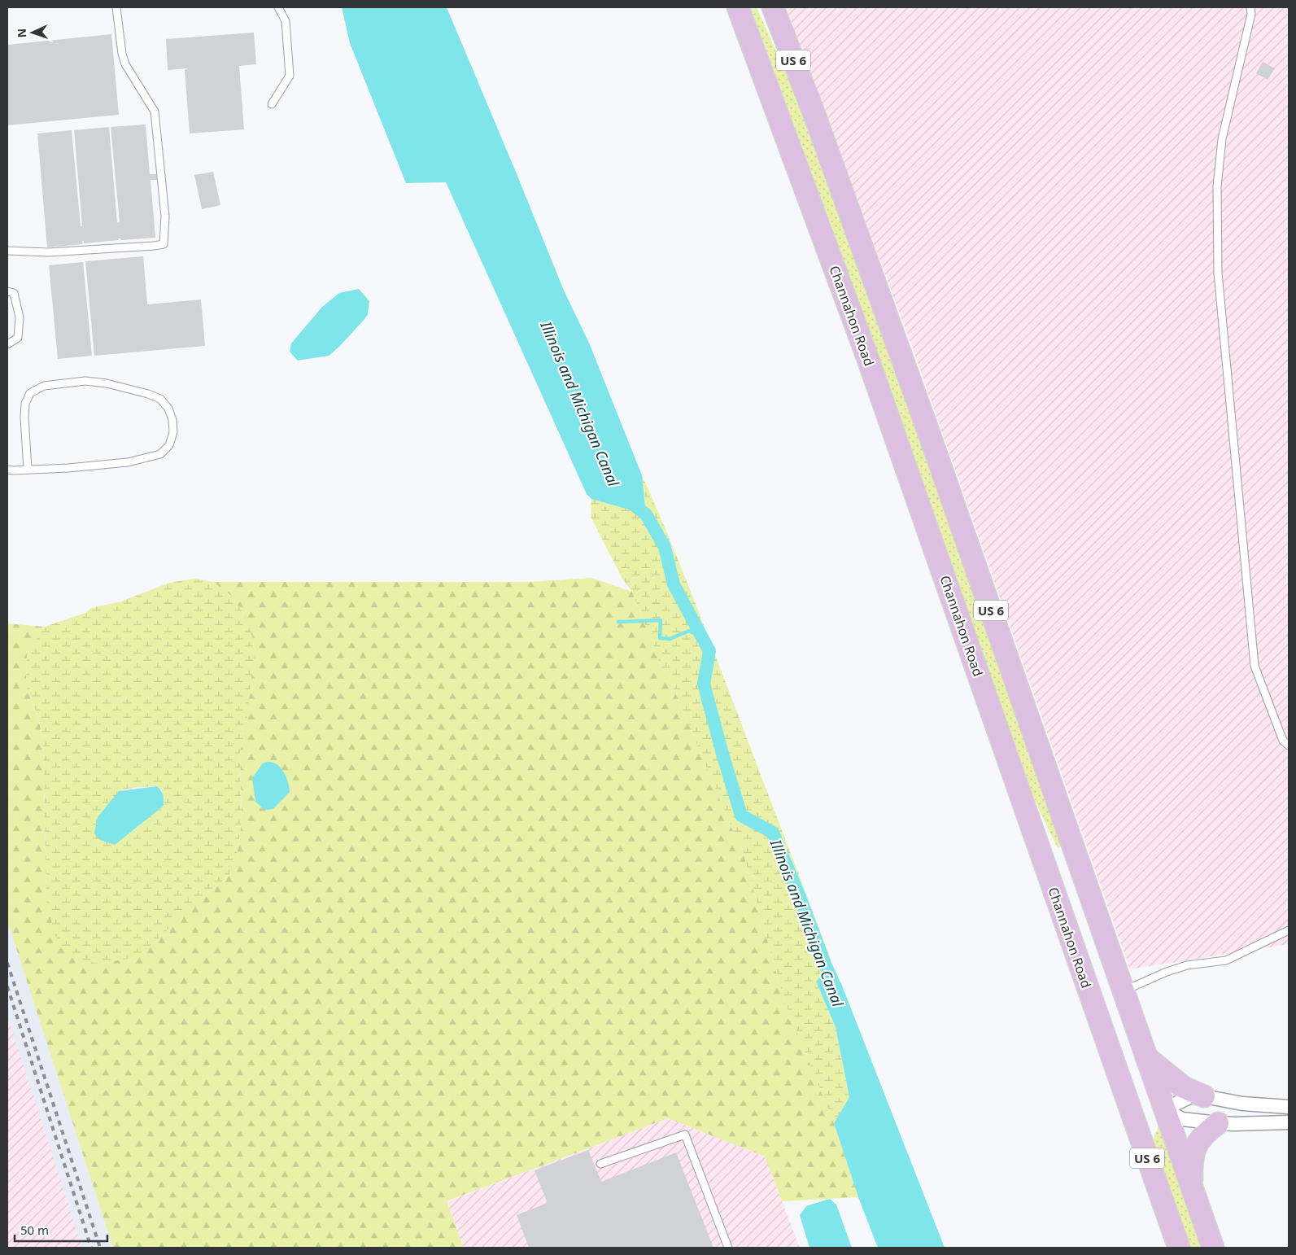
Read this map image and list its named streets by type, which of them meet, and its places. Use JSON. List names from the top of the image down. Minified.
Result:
{"streets":{"main road":["US 6","Channahon Road"]},"water":["Illinois and Michigan Canal"],"scale_bar":"50 m","north":"left"}
